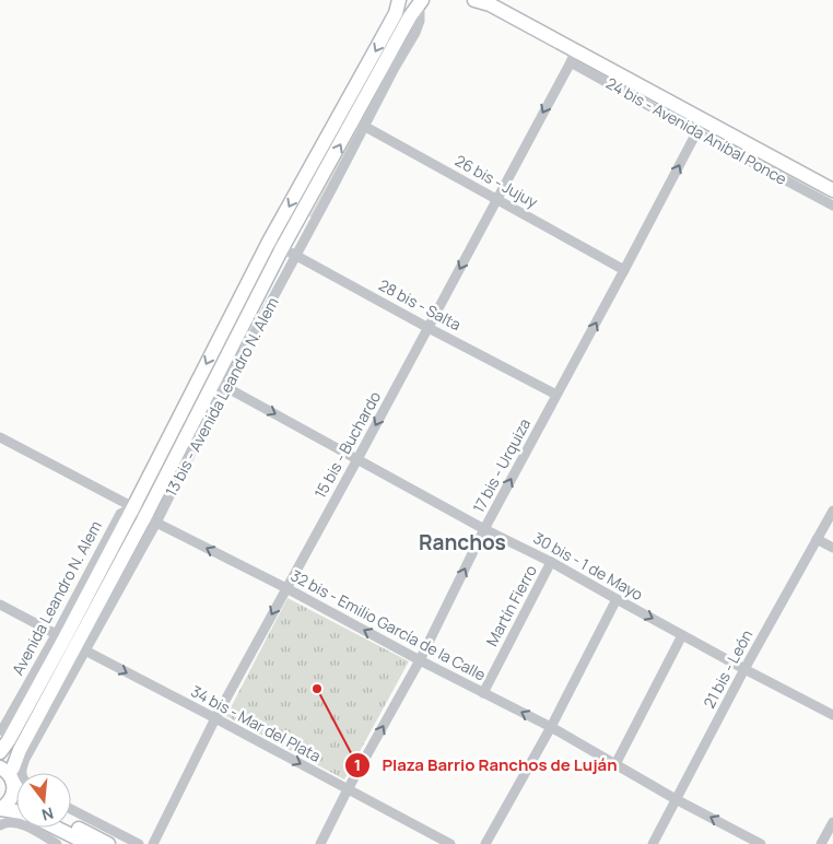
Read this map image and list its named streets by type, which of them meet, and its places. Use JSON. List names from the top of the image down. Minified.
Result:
{"streets":{"main road":["24 bis - Avenida Aníbal Ponce","13 bis - Avenida Leandro N. Alem"],"street":["26 bis - Jujuy","28 bis - Salta","15 bis - Buchardo","17 bis - Urquiza","30 bis - 1 de Mayo","Martín Fierro","32 bis - Emilio García de la Calle","21 bis - León","34 bis - Mar del Plata"]},"crossings":[["24 bis - Avenida Aníbal Ponce","15 bis - Buchardo"],["24 bis - Avenida Aníbal Ponce","17 bis - Urquiza"],["26 bis - Jujuy","13 bis - Avenida Leandro N. Alem"],["26 bis - Jujuy","15 bis - Buchardo"],["26 bis - Jujuy","17 bis - Urquiza"],["28 bis - Salta","13 bis - Avenida Leandro N. Alem"],["28 bis - Salta","15 bis - Buchardo"],["28 bis - Salta","17 bis - Urquiza"],["13 bis - Avenida Leandro N. Alem","30 bis - 1 de Mayo"],["13 bis - Avenida Leandro N. Alem","32 bis - Emilio García de la Calle"],["13 bis - Avenida Leandro N. Alem","34 bis - Mar del Plata"],["15 bis - Buchardo","30 bis - 1 de Mayo"],["15 bis - Buchardo","32 bis - Emilio García de la Calle"],["15 bis - Buchardo","34 bis - Mar del Plata"],["17 bis - Urquiza","30 bis - 1 de Mayo"],["17 bis - Urquiza","32 bis - Emilio García de la Calle"],["17 bis - Urquiza","34 bis - Mar del Plata"],["30 bis - 1 de Mayo","Martín Fierro"],["30 bis - 1 de Mayo","21 bis - León"],["Martín Fierro","32 bis - Emilio García de la Calle"],["32 bis - Emilio García de la Calle","21 bis - León"]],"one_way":["15 bis - Buchardo","17 bis - Urquiza","32 bis - Emilio García de la Calle","34 bis - Mar del Plata"],"districts":["Ranchos"],"places":["Plaza Barrio Ranchos de Luján"],"north":"bottom"}
